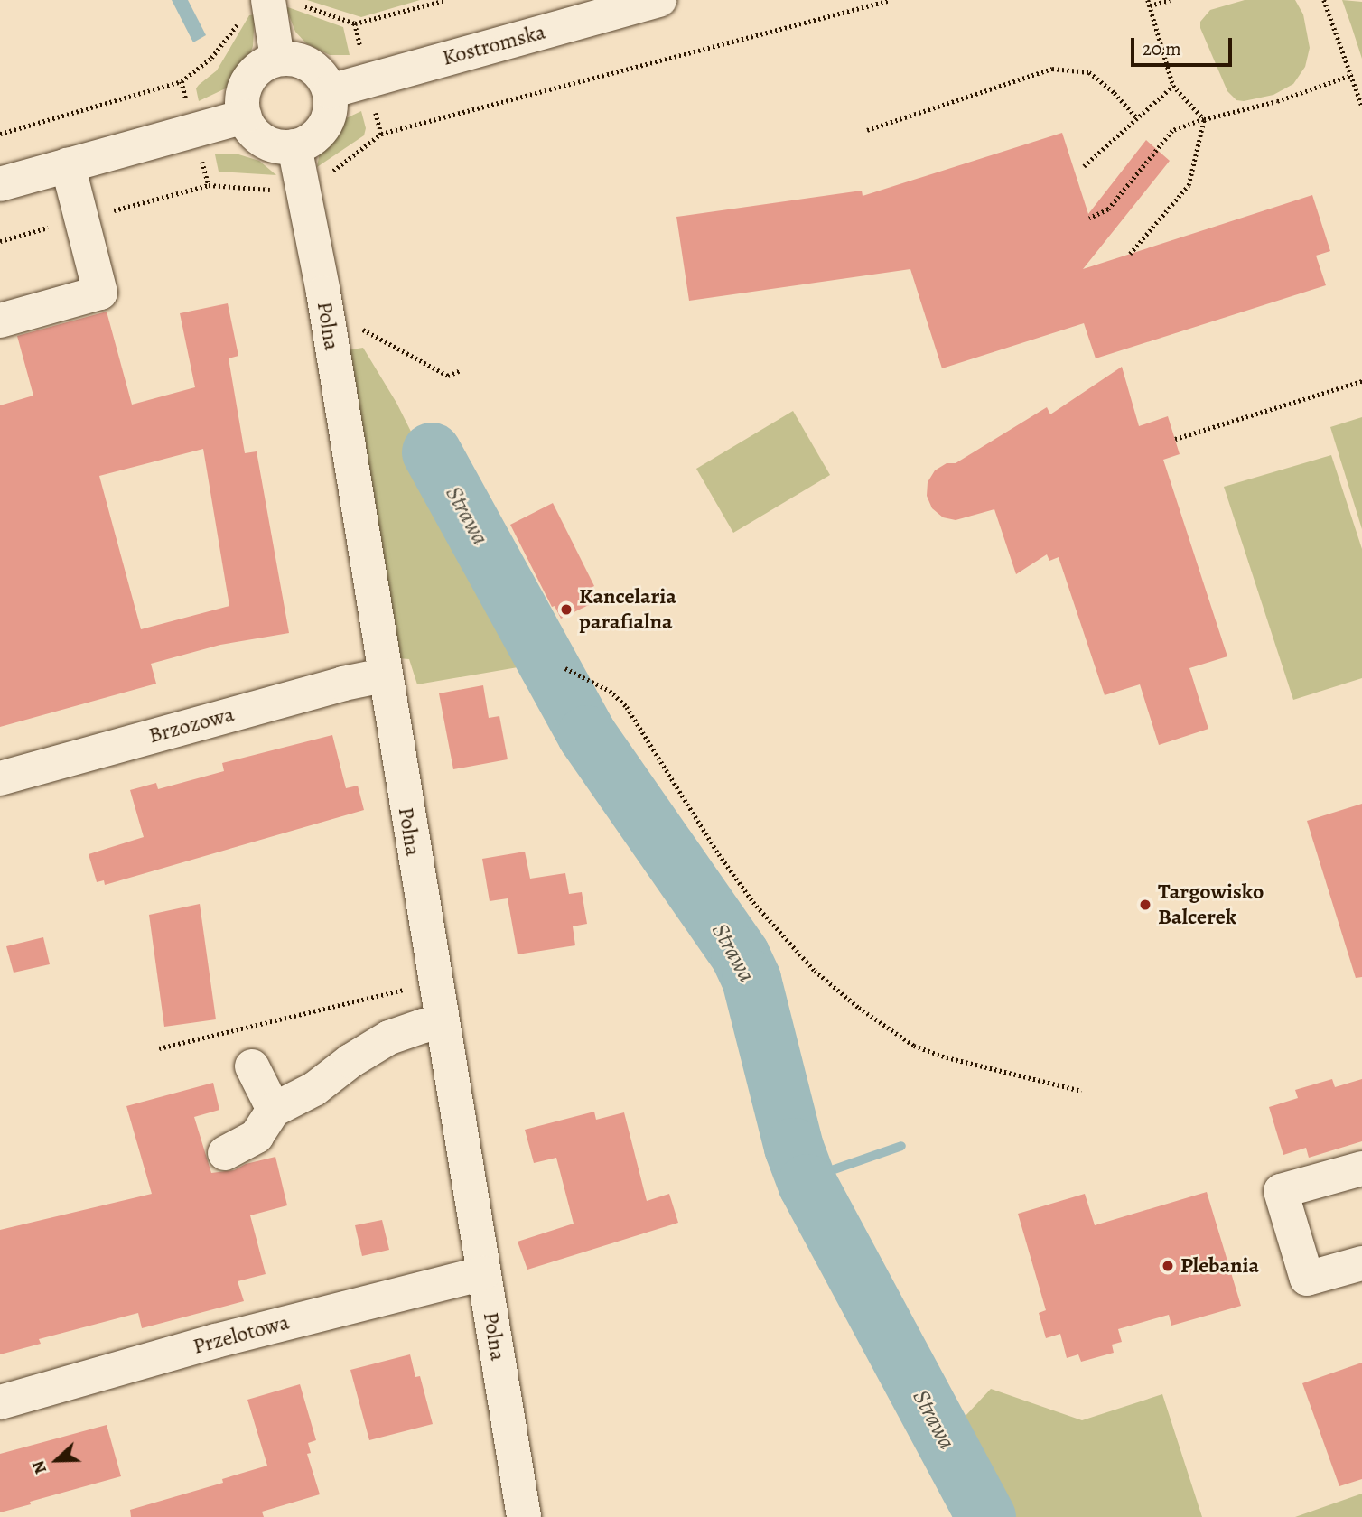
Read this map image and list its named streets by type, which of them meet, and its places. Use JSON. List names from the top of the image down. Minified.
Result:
{"streets":{"street":["Kostromska","Polna","Brzozowa","Przelotowa"]},"crossings":[["Kostromska","Polna"],["Polna","Brzozowa"],["Polna","Przelotowa"]],"water":["Strawa"],"places":["Kancelaria parafialna","Targowisko Balcerek","Plebania"],"scale_bar":"20 m","north":"left"}
